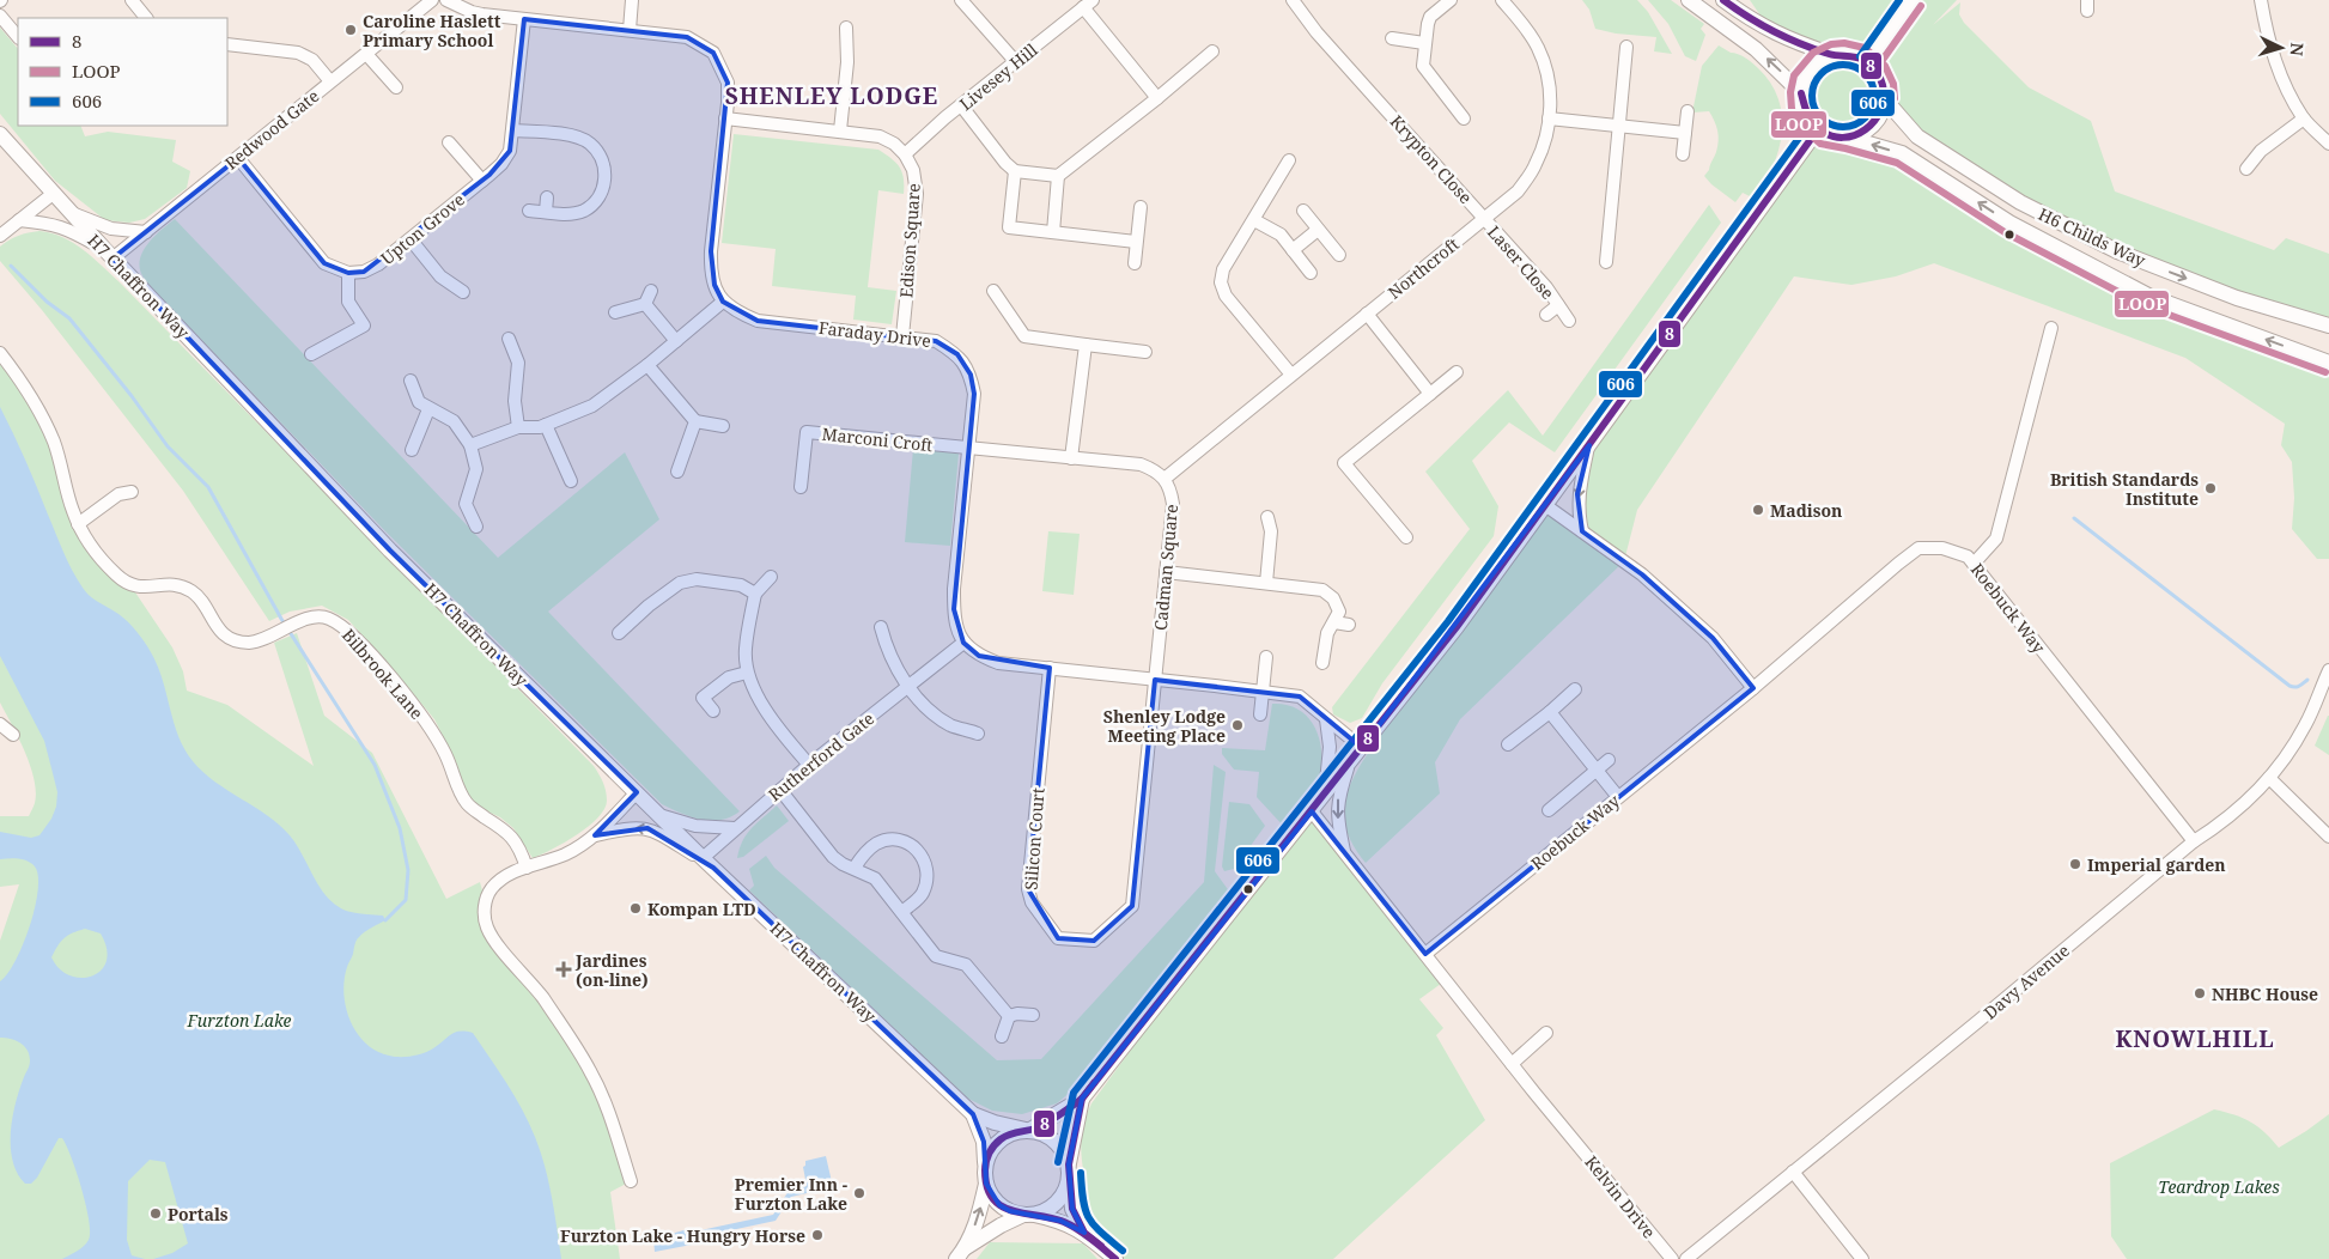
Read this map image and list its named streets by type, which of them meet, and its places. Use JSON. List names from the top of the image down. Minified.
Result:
{"streets":{"street":["Livesey Hill","Redwood Gate","Krypton Close","Upton Grove","H6 Childs Way","Edison Square","Laser Close","Northcroft","H7 Chaffron Way","Faraday Drive","Marconi Croft","Cadman Square","Roebuck Way","Bilbrook Lane","Rutherford Gate","Silicon Court","Davy Avenue","Kelvin Drive"]},"crossings":[["Livesey Hill","Edison Square"],["Redwood Gate","H7 Chaffron Way"],["Krypton Close","Laser Close"],["Krypton Close","Northcroft"],["Edison Square","Faraday Drive"],["Laser Close","Northcroft"],["Northcroft","Cadman Square"],["H7 Chaffron Way","Rutherford Gate"],["Faraday Drive","Marconi Croft"],["Faraday Drive","Rutherford Gate"],["Cadman Square","Silicon Court"],["Roebuck Way","Davy Avenue"],["Roebuck Way","Kelvin Drive"]],"districts":["SHENLEY LODGE","KNOWLHILL"],"parks":["Furzton Lake","Teardrop Lakes"],"places":{"other":["Caroline Haslett Primary School","British Standards Institute","Madison","Shenley Lodge Meeting Place","Imperial garden","Kompan LTD","NHBC House","Premier Inn - Furzton Lake","Portals","Furzton Lake - Hungry Horse"],"health":["Jardines (on-line)"]},"lines":["transit line 8","transit line 606","transit line LOOP"],"legend":["8","LOOP","606"],"north":"right"}
